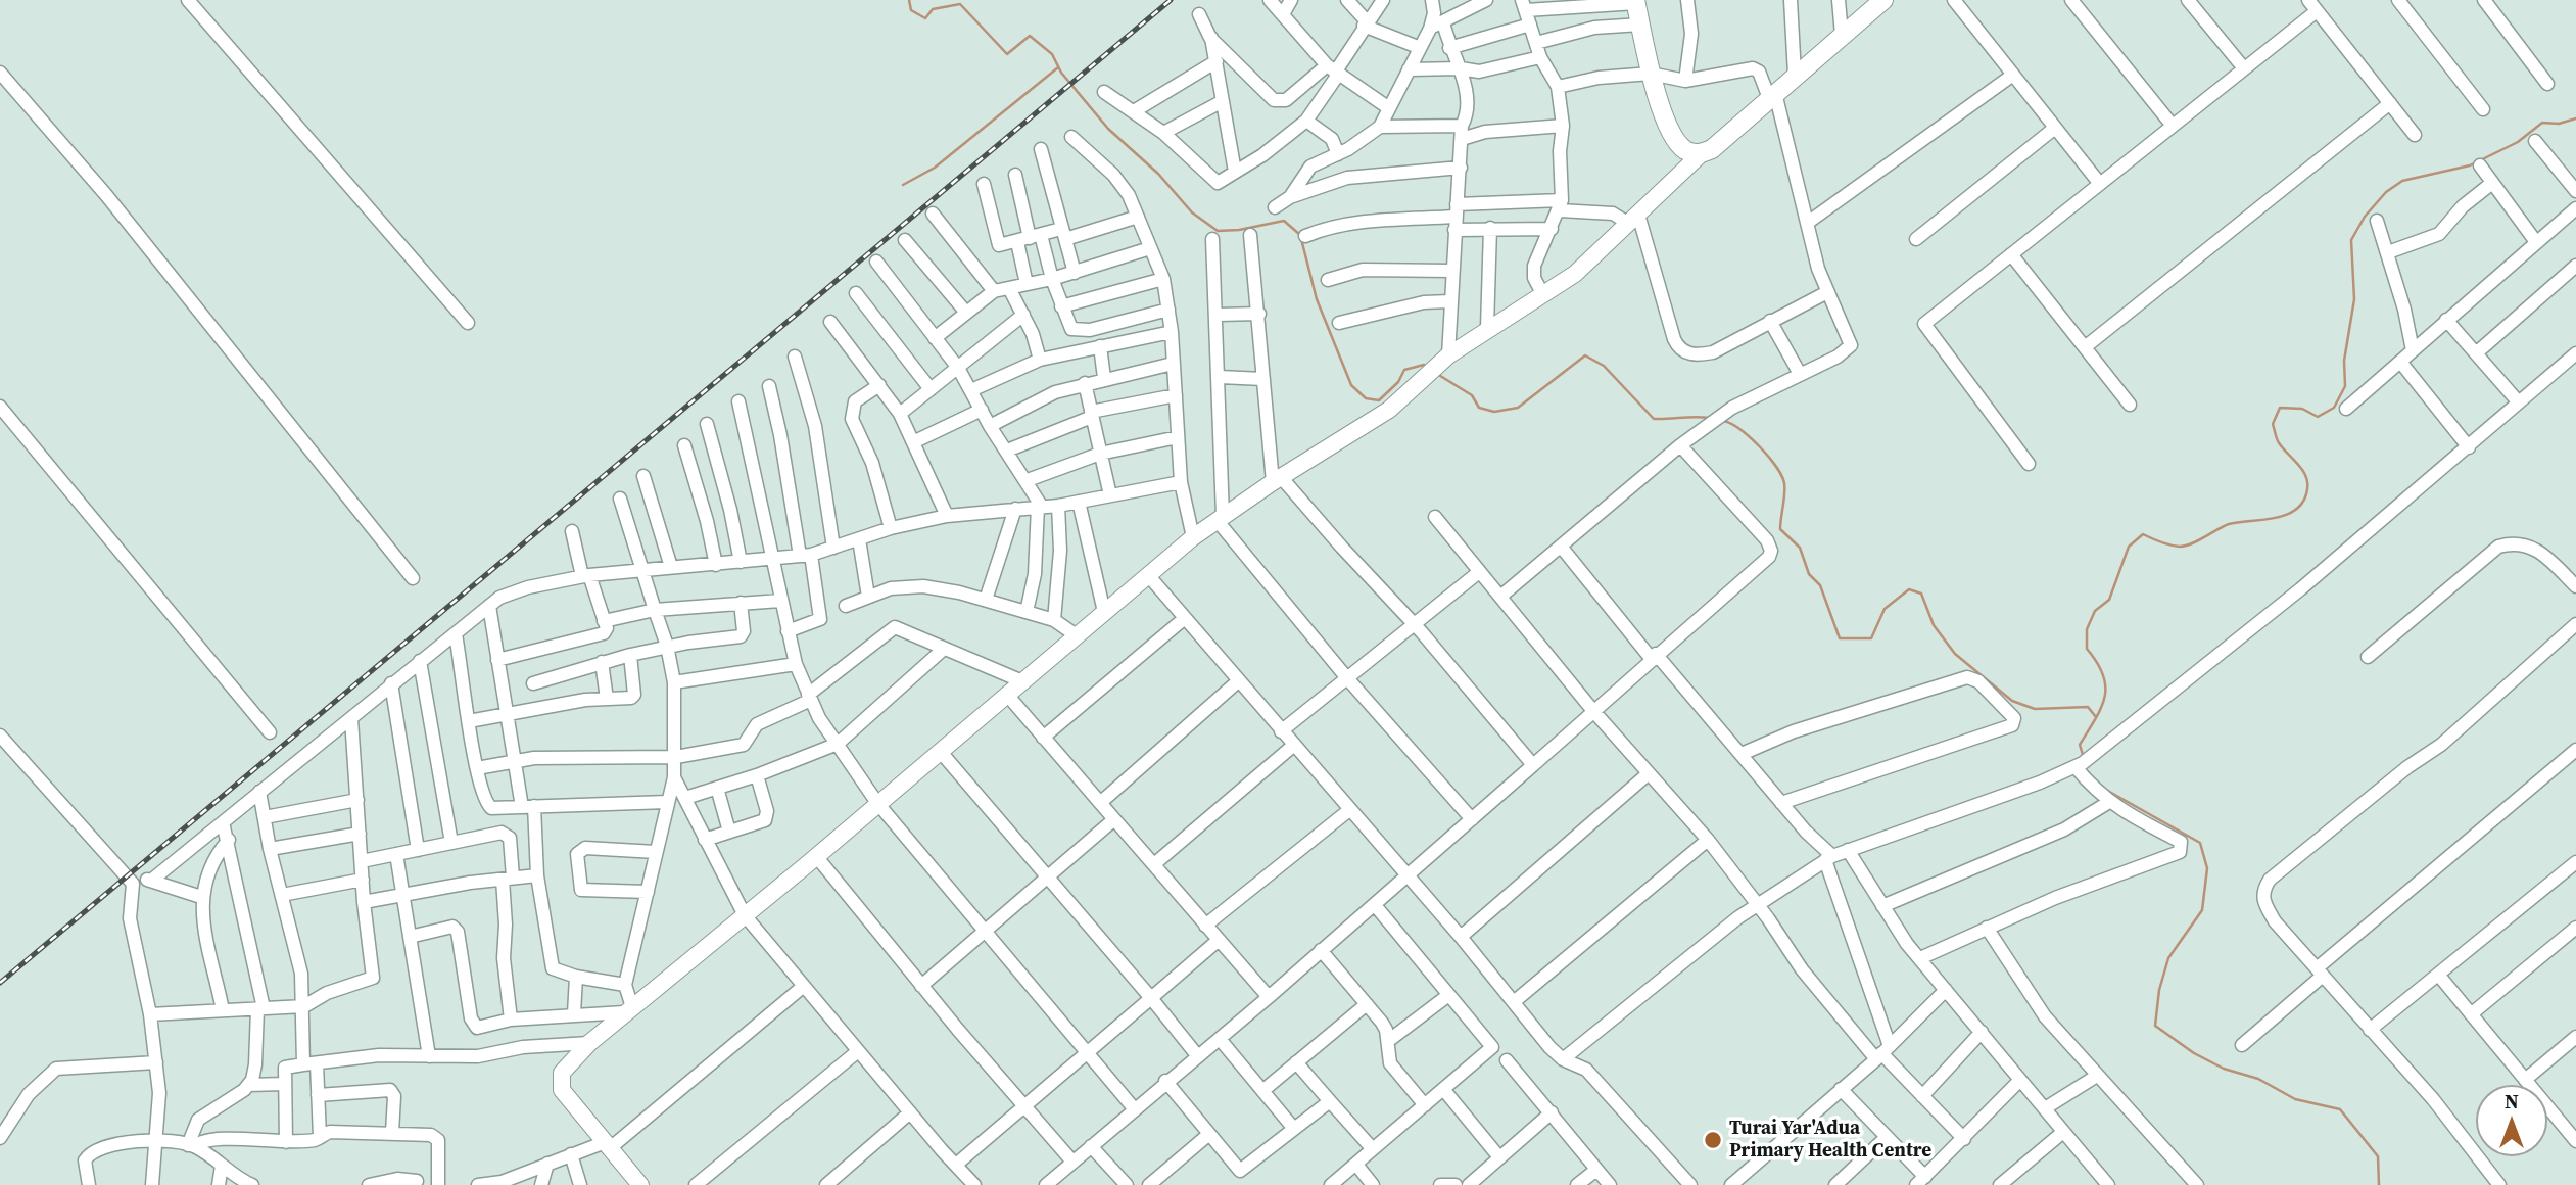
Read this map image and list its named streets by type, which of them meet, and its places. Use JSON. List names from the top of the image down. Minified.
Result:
{"places":["Turai Yar'Adua Primary Health Centre"],"north":"top"}
